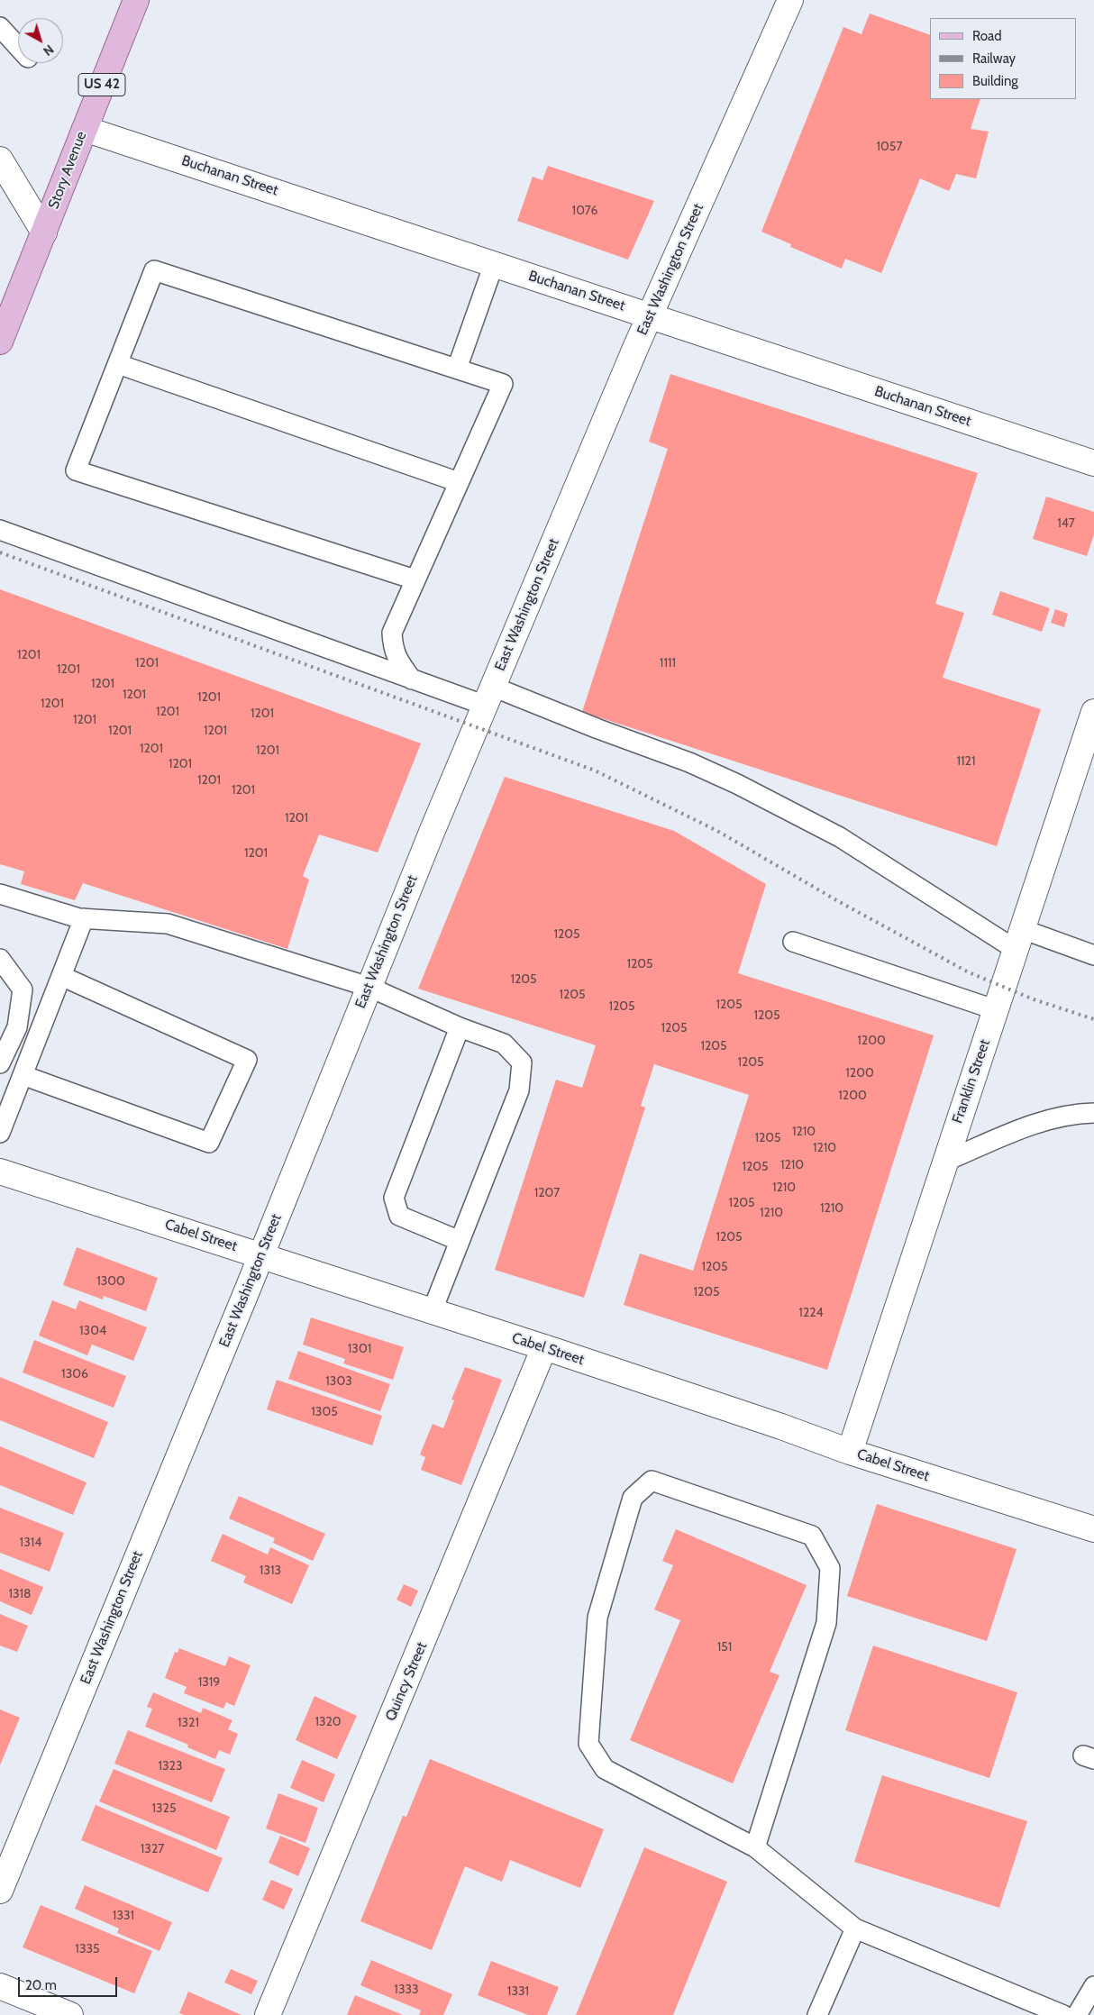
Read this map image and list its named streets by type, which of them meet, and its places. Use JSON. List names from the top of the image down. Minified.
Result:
{"streets":{"main road":["US 42","Story Avenue"],"street":["Buchanan Street","East Washington Street","Franklin Street","Cabel Street","Quincy Street"]},"crossings":[["Story Avenue","Buchanan Street"],["Buchanan Street","East Washington Street"],["East Washington Street","Cabel Street"],["Franklin Street","Cabel Street"],["Cabel Street","Quincy Street"]],"house_numbers":["1057","1076","147","1201","1201","1111","1201","1201","1201","1201","1201","1201","1201","1201","1201","1201","1201","1201","1121","1201","1201","1201","1201","1201","1205","1205","1205","1205","1205","1205","1205","1205","1200","1205","1205","1200","1200","1210","1205","1210","1210","1205","1210","1207","1205","1210","1210","1205","1205","1300","1205","1224","1304","1301","1306","1303","1305","1314","1313","1318","151","1319","1320","1321","1323","1325","1327","1331","1335","1333","1331"],"legend":["Road","Railway","Building"],"scale_bar":"20 m","north":"bottom right"}
